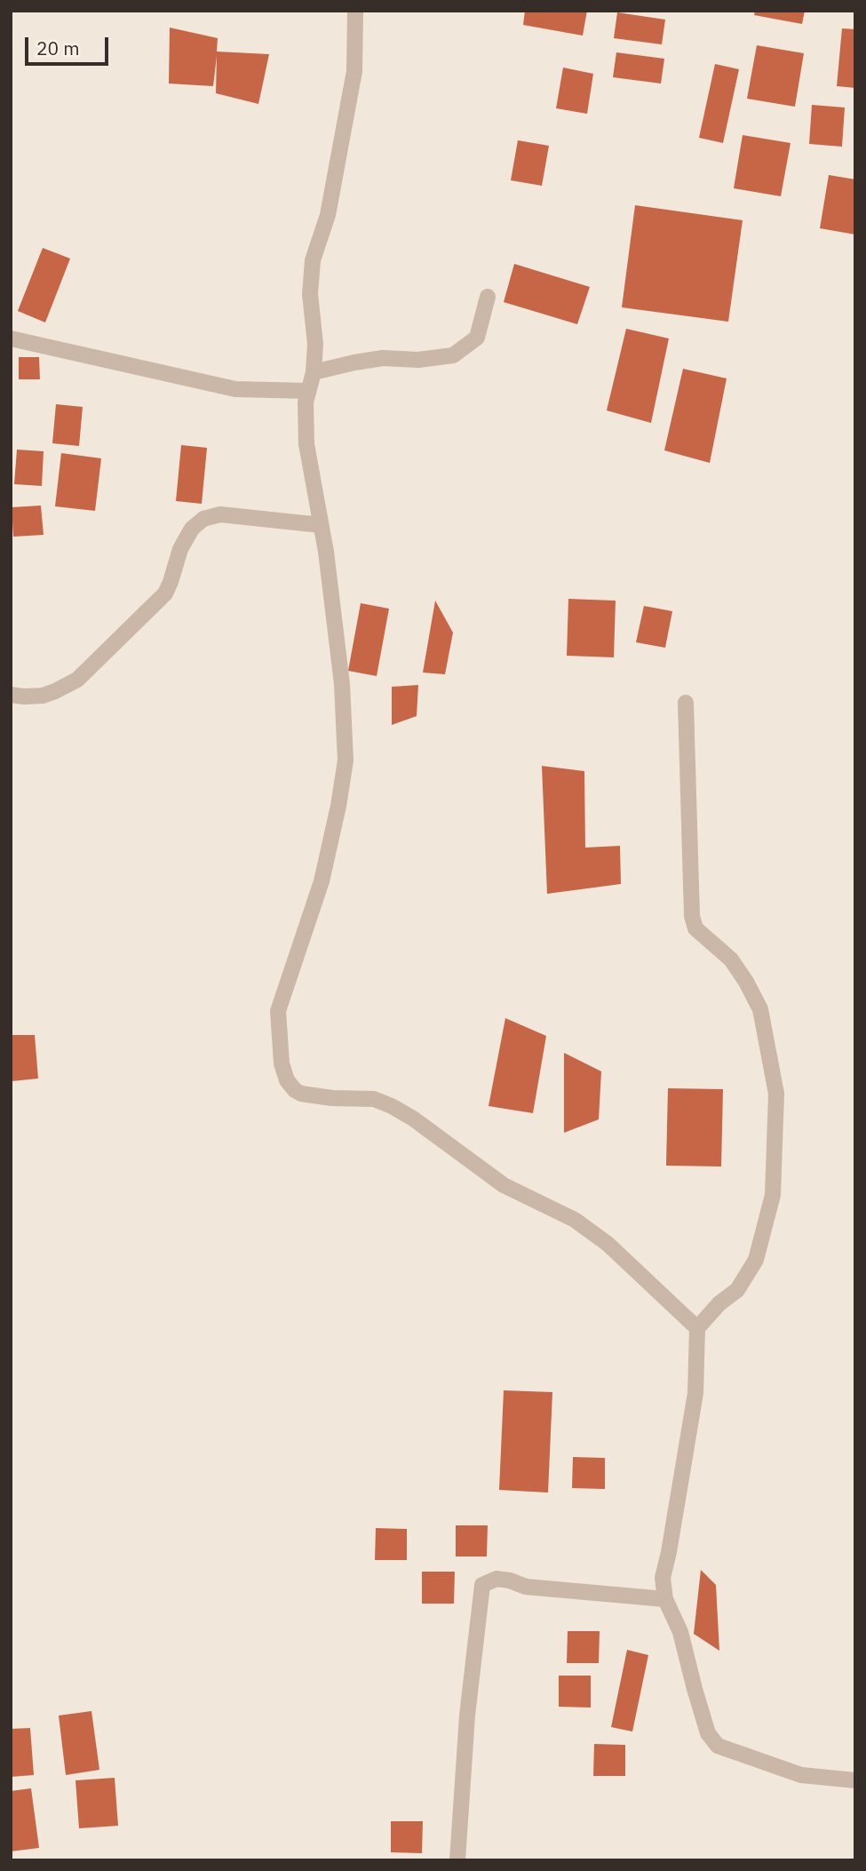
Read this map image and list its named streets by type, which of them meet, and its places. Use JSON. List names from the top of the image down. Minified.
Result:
{"scale_bar":"20 m"}
